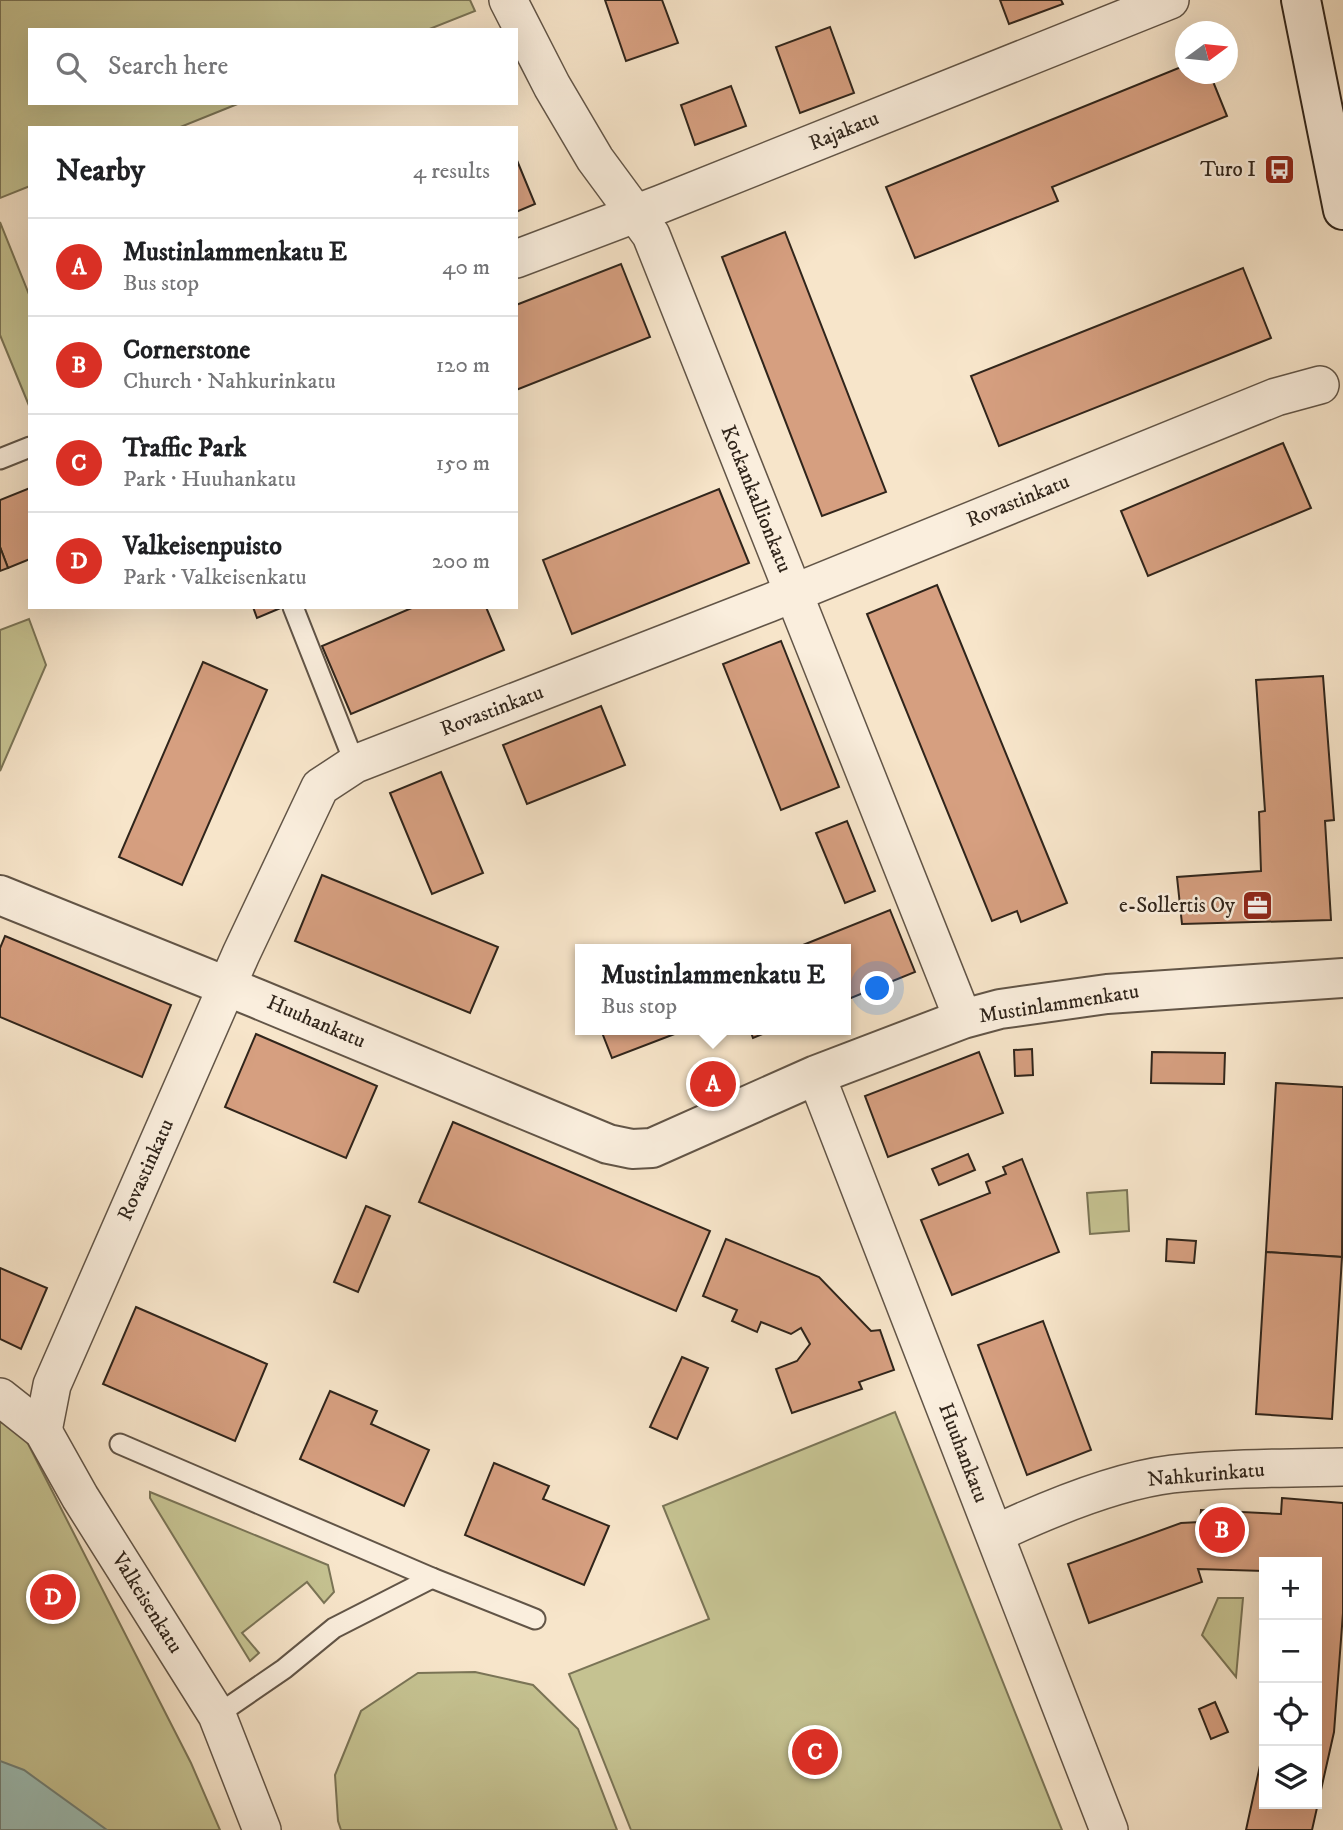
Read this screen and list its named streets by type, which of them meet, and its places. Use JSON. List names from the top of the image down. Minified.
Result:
{"streets":{"street":["Rajakatu","Kotkankallionkatu","Rovastinkatu","Mustinlammenkatu","Huuhankatu","Nahkurinkatu","Valkeisenkatu"]},"crossings":[["Rajakatu","Kotkankallionkatu"],["Kotkankallionkatu","Rovastinkatu"],["Kotkankallionkatu","Mustinlammenkatu"],["Rovastinkatu","Huuhankatu"],["Rovastinkatu","Valkeisenkatu"],["Mustinlammenkatu","Huuhankatu"],["Huuhankatu","Nahkurinkatu"]],"places":{"bus stop":["Turo I"],"office":["e-Sollertis Oy"]},"north":"right","page":{"search":"Search here","heading":["Nearby","4 results"],"list":[{"mark":"A","name":"Mustinlammenkatu E","note":"Bus stop","value":"40 m"},{"mark":"B","name":"Cornerstone","note":"Church · Nahkurinkatu","value":"120 m"},{"mark":"C","name":"Traffic Park","note":"Park · Huuhankatu","value":"150 m"},{"mark":"D","name":"Valkeisenpuisto","note":"Park · Valkeisenkatu","value":"200 m"}],"popup":["Mustinlammenkatu E","Bus stop"],"pins":["A","B","D","C"],"map_buttons":["+","−"]}}
